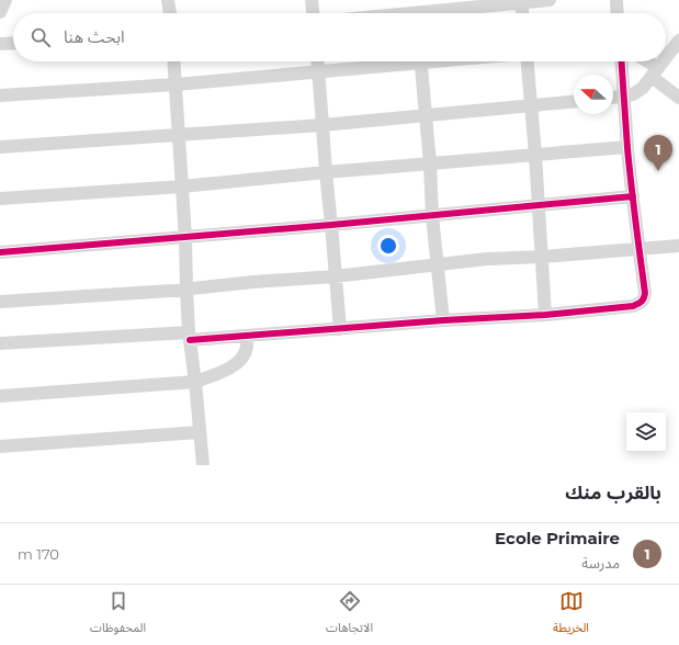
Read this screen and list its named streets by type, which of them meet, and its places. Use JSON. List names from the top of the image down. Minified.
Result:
{"north":"left","page":{"search":"ابحث هنا","pins":"1","heading":"بالقرب منك","list":[{"mark":"1","name":"Ecole Primaire","note":"مدرسة","value":"170 m"}],"nav":["الخريطة","الاتجاهات","المحفوظات"]}}
